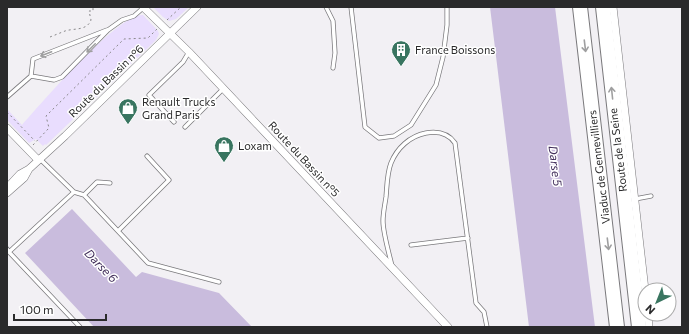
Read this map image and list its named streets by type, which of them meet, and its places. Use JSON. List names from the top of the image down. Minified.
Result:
{"streets":{"highway":["Viaduc de Gennevilliers"],"street":["Route du Bassin n°6","Route de la Seine","Route du Bassin n°5"]},"crossings":[["Route du Bassin n°6","Route du Bassin n°5"]],"water":["Darse 5","Darse 6"],"places":{"building":["France Boissons"],"shop":["Renault Trucks Grand Paris","Loxam"]},"scale_bar":"100 m","north":"bottom left"}
